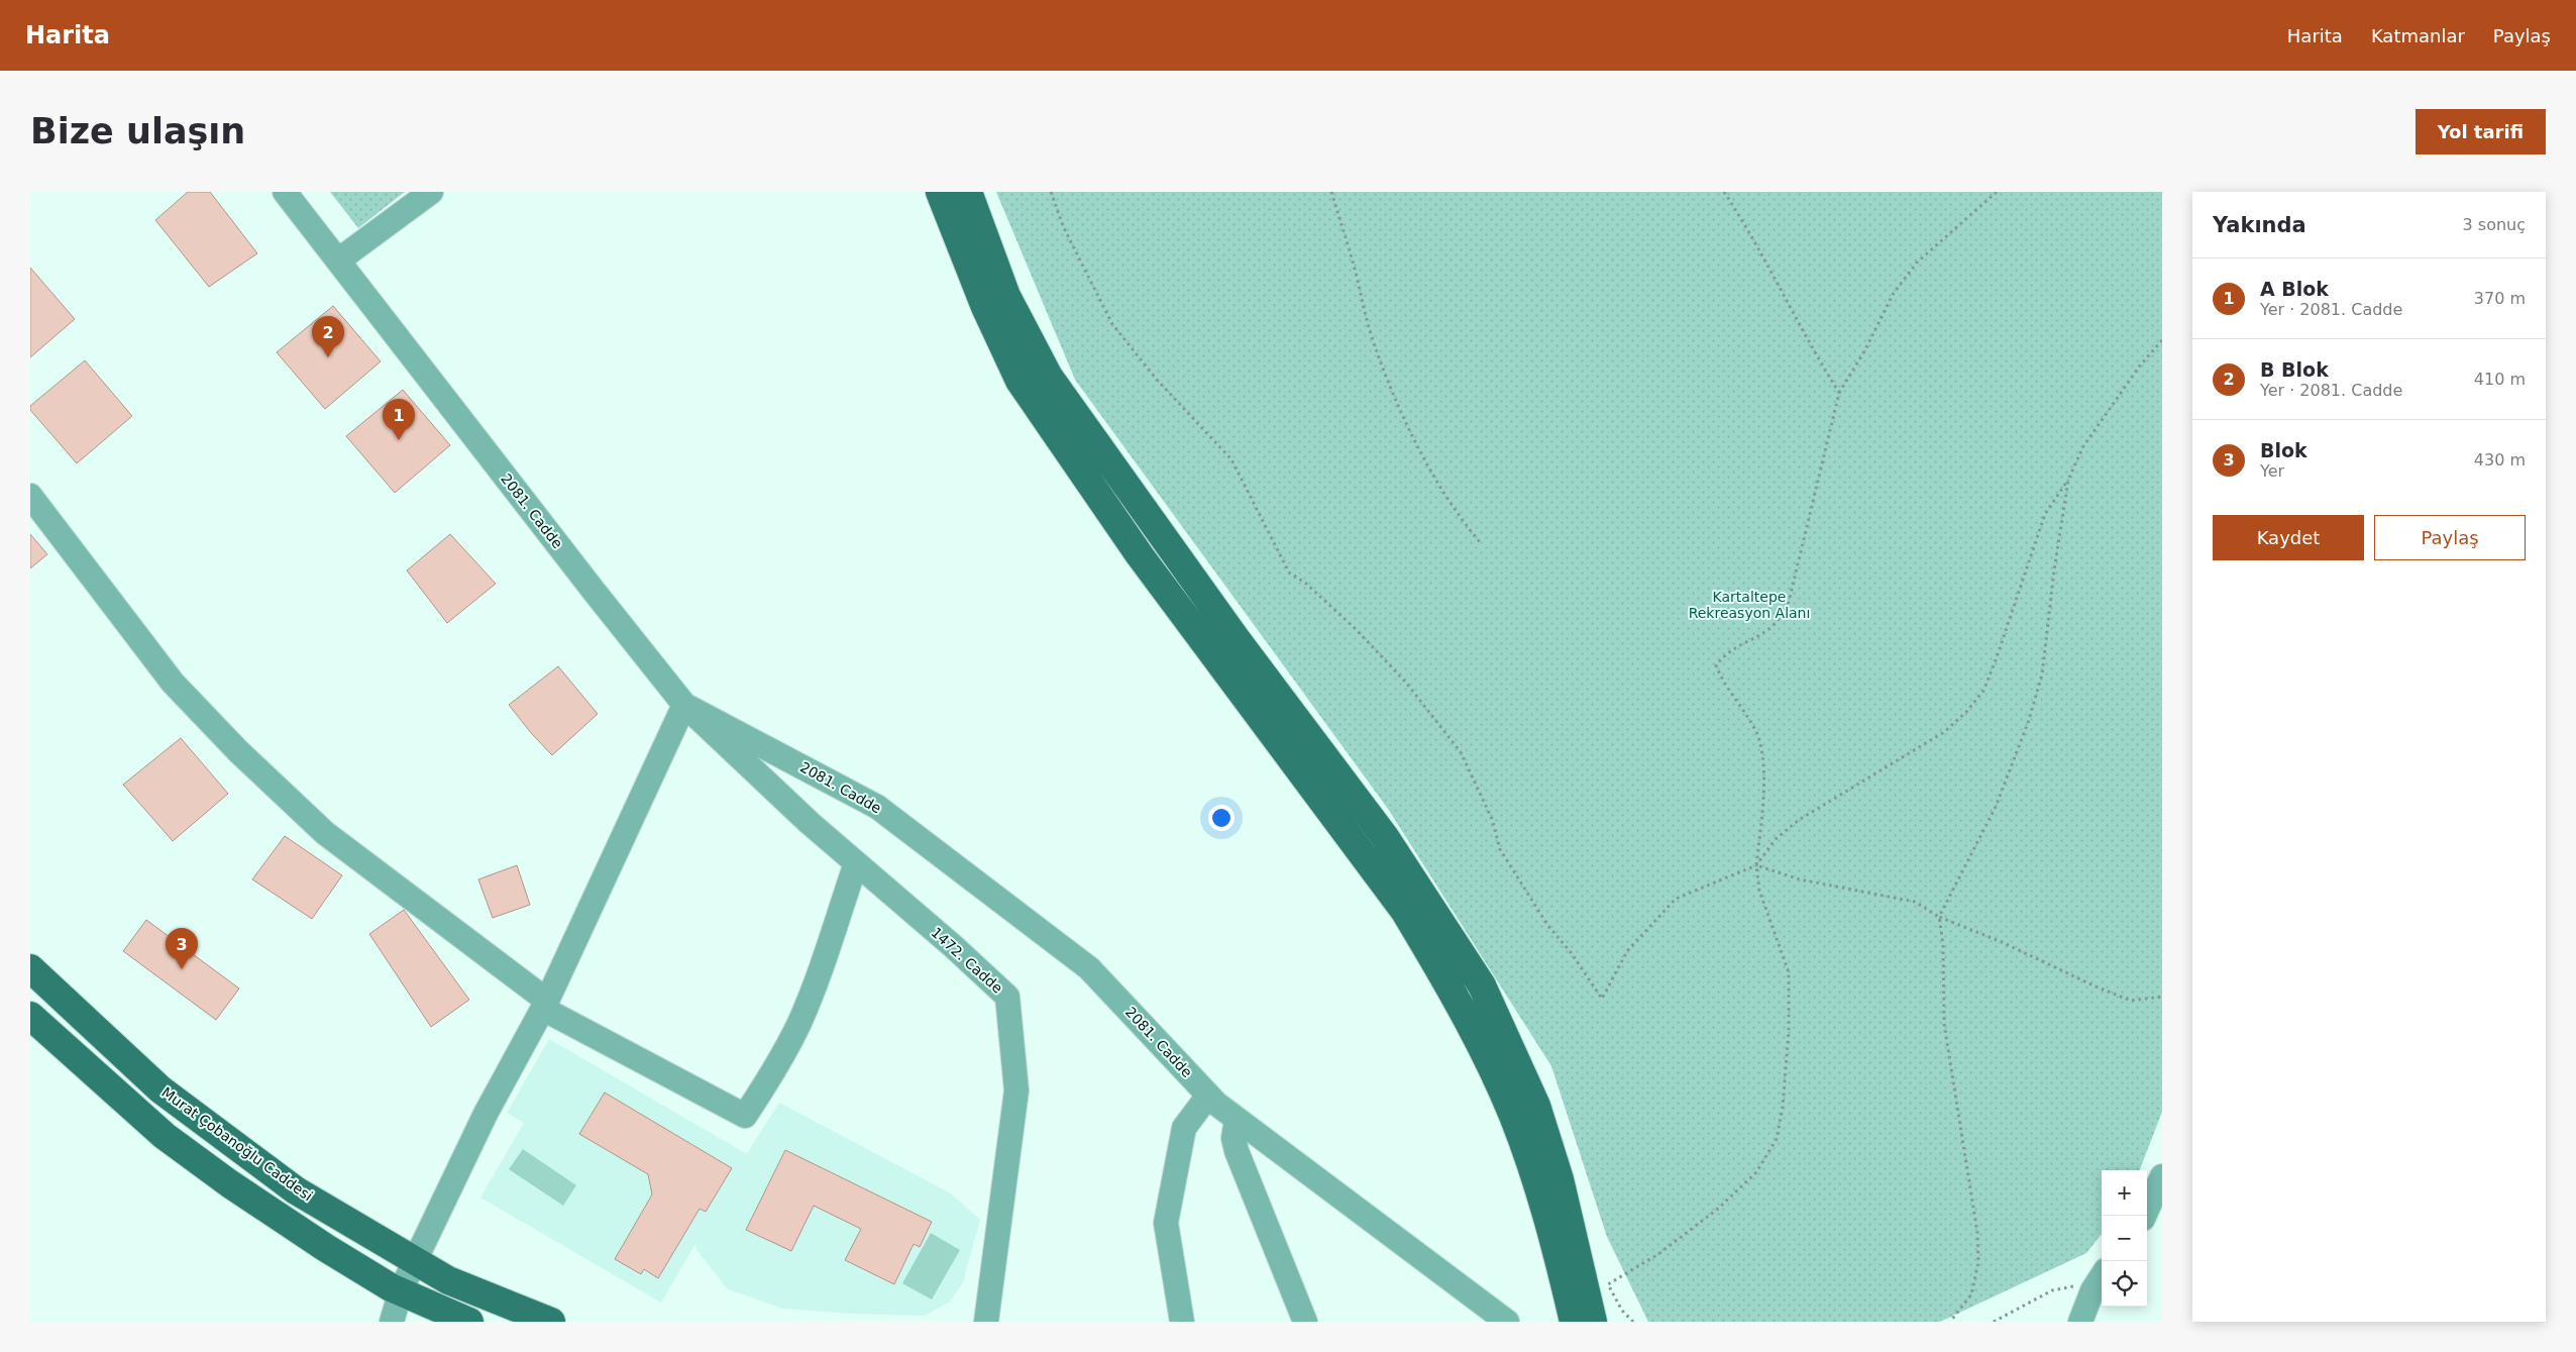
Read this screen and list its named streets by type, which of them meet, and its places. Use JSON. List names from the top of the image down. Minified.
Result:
{"streets":{"main road":["Murat Çobanoğlu Caddesi"],"street":["2081. Cadde","1472. Cadde"]},"crossings":[["2081. Cadde","1472. Cadde"]],"parks":["Kartaltepe Rekreasyon Alanı"],"page":{"header":"Harita","nav":["Harita","Katmanlar","Paylaş"],"buttons":["Yol tarifi",["Kaydet","Paylaş"]],"title":"Bize ulaşın","heading":["Yakında","3 sonuç"],"list":[{"mark":"1","name":"A Blok","note":"Yer · 2081. Cadde","value":"370 m"},{"mark":"2","name":"B Blok","note":"Yer · 2081. Cadde","value":"410 m"},{"mark":"3","name":"Blok","note":"Yer","value":"430 m"}],"pins":["2","1","3"],"map_buttons":["+","−"]}}
